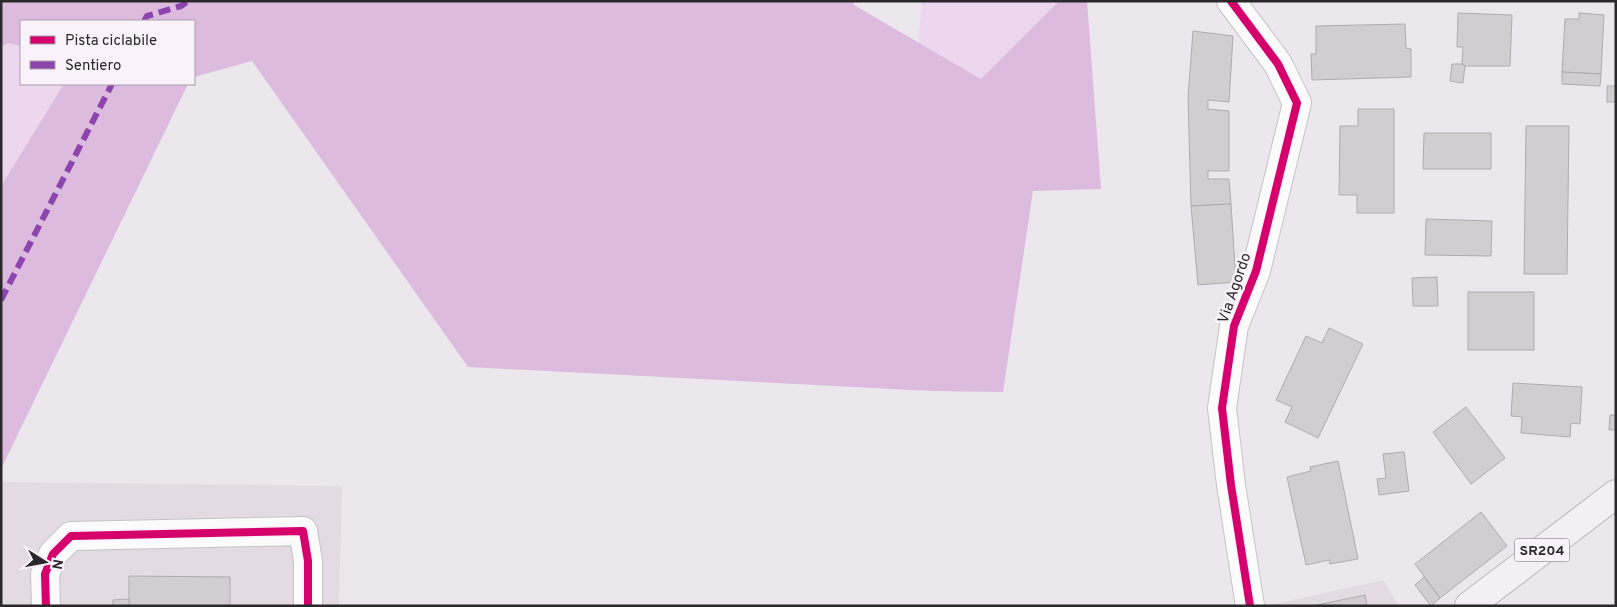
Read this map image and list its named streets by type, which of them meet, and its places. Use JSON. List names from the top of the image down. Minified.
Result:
{"streets":{"main road":["SR204"],"street":["Via Agordo"]},"legend":["Pista ciclabile","Sentiero"],"north":"right"}
